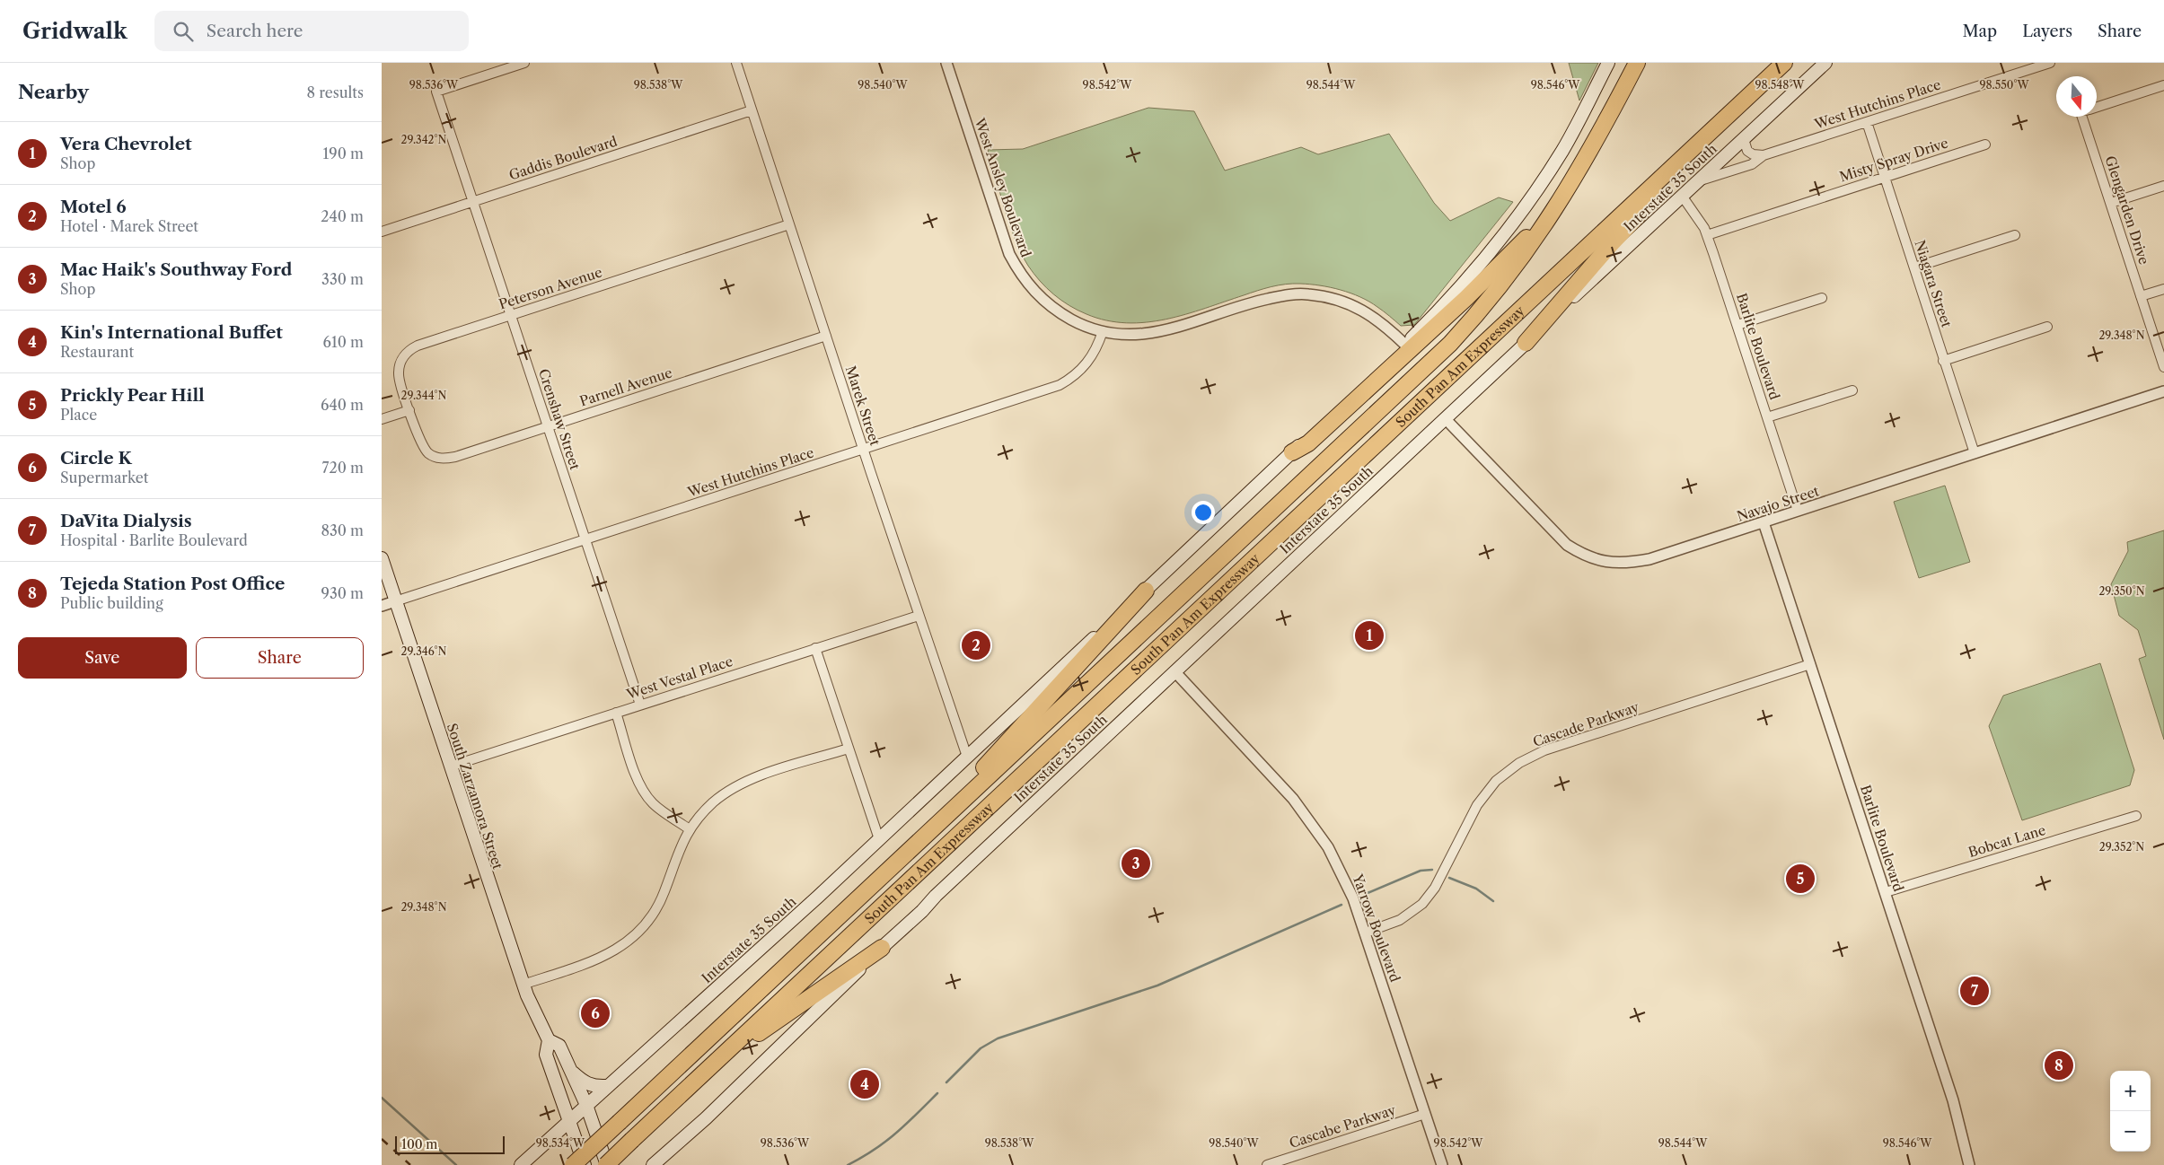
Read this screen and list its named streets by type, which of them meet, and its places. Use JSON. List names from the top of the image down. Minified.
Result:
{"streets":{"highway":["South Pan Am Expressway"],"main road":["Interstate 35 South","South Zarzamora Street"],"street":["West Hutchins Place","Gaddis Boulevard","Misty Spray Drive","West Ansley Boulevard","Glengarden Drive","Niagara Street","Peterson Avenue","Barlite Boulevard","Parnell Avenue","Marek Street","Crenshaw Street","Navajo Street","West Vestal Place","Cascade Parkway","Bobcat Lane","Yarrow Boulevard","Cascabe Parkway"]},"crossings":[["West Hutchins Place","West Ansley Boulevard"],["West Hutchins Place","Interstate 35 South"],["West Hutchins Place","Niagara Street"],["West Hutchins Place","Marek Street"],["West Hutchins Place","Crenshaw Street"],["West Hutchins Place","South Zarzamora Street"],["Gaddis Boulevard","Marek Street"],["Gaddis Boulevard","Crenshaw Street"],["Misty Spray Drive","Niagara Street"],["Misty Spray Drive","Barlite Boulevard"],["West Ansley Boulevard","Interstate 35 South"],["Interstate 35 South","Barlite Boulevard"],["Interstate 35 South","Marek Street"],["Interstate 35 South","Navajo Street"],["Interstate 35 South","South Zarzamora Street"],["Interstate 35 South","Yarrow Boulevard"],["Niagara Street","Navajo Street"],["Peterson Avenue","Parnell Avenue"],["Peterson Avenue","Marek Street"],["Peterson Avenue","Crenshaw Street"],["Barlite Boulevard","Navajo Street"],["Barlite Boulevard","Cascade Parkway"],["Barlite Boulevard","Bobcat Lane"],["South Pan Am Expressway","South Zarzamora Street"],["Parnell Avenue","Marek Street"],["Parnell Avenue","Crenshaw Street"],["Marek Street","West Vestal Place"],["Crenshaw Street","West Vestal Place"],["West Vestal Place","South Zarzamora Street"],["Cascade Parkway","Yarrow Boulevard"],["Yarrow Boulevard","Cascabe Parkway"]],"scale_bar":"100 m","north":"bottom","page":{"header":"Gridwalk","search":"Search here","nav":["Map","Layers","Share"],"heading":["Nearby","8 results"],"list":[{"mark":"1","name":"Vera Chevrolet","note":"Shop","value":"190 m"},{"mark":"2","name":"Motel 6","note":"Hotel · Marek Street","value":"240 m"},{"mark":"3","name":"Mac Haik's Southway Ford","note":"Shop","value":"330 m"},{"mark":"4","name":"Kin's International Buffet","note":"Restaurant","value":"610 m"},{"mark":"5","name":"Prickly Pear Hill","note":"Place","value":"640 m"},{"mark":"6","name":"Circle K","note":"Supermarket","value":"720 m"},{"mark":"7","name":"DaVita Dialysis","note":"Hospital · Barlite Boulevard","value":"830 m"},{"mark":"8","name":"Tejeda Station Post Office","note":"Public building","value":"930 m"}],"pins":["1","2","3","5","7","6","8","4"],"buttons":["Save","Share"],"map_buttons":["+","−"],"scale":"100 m"},"coordinates":["98.536°W","98.538°W","98.540°W","98.542°W","98.544°W","98.546°W","98.548°W","98.550°W","29.342°N","29.348°N","29.344°N","29.350°N","29.346°N","29.352°N","98.534°W"]}
